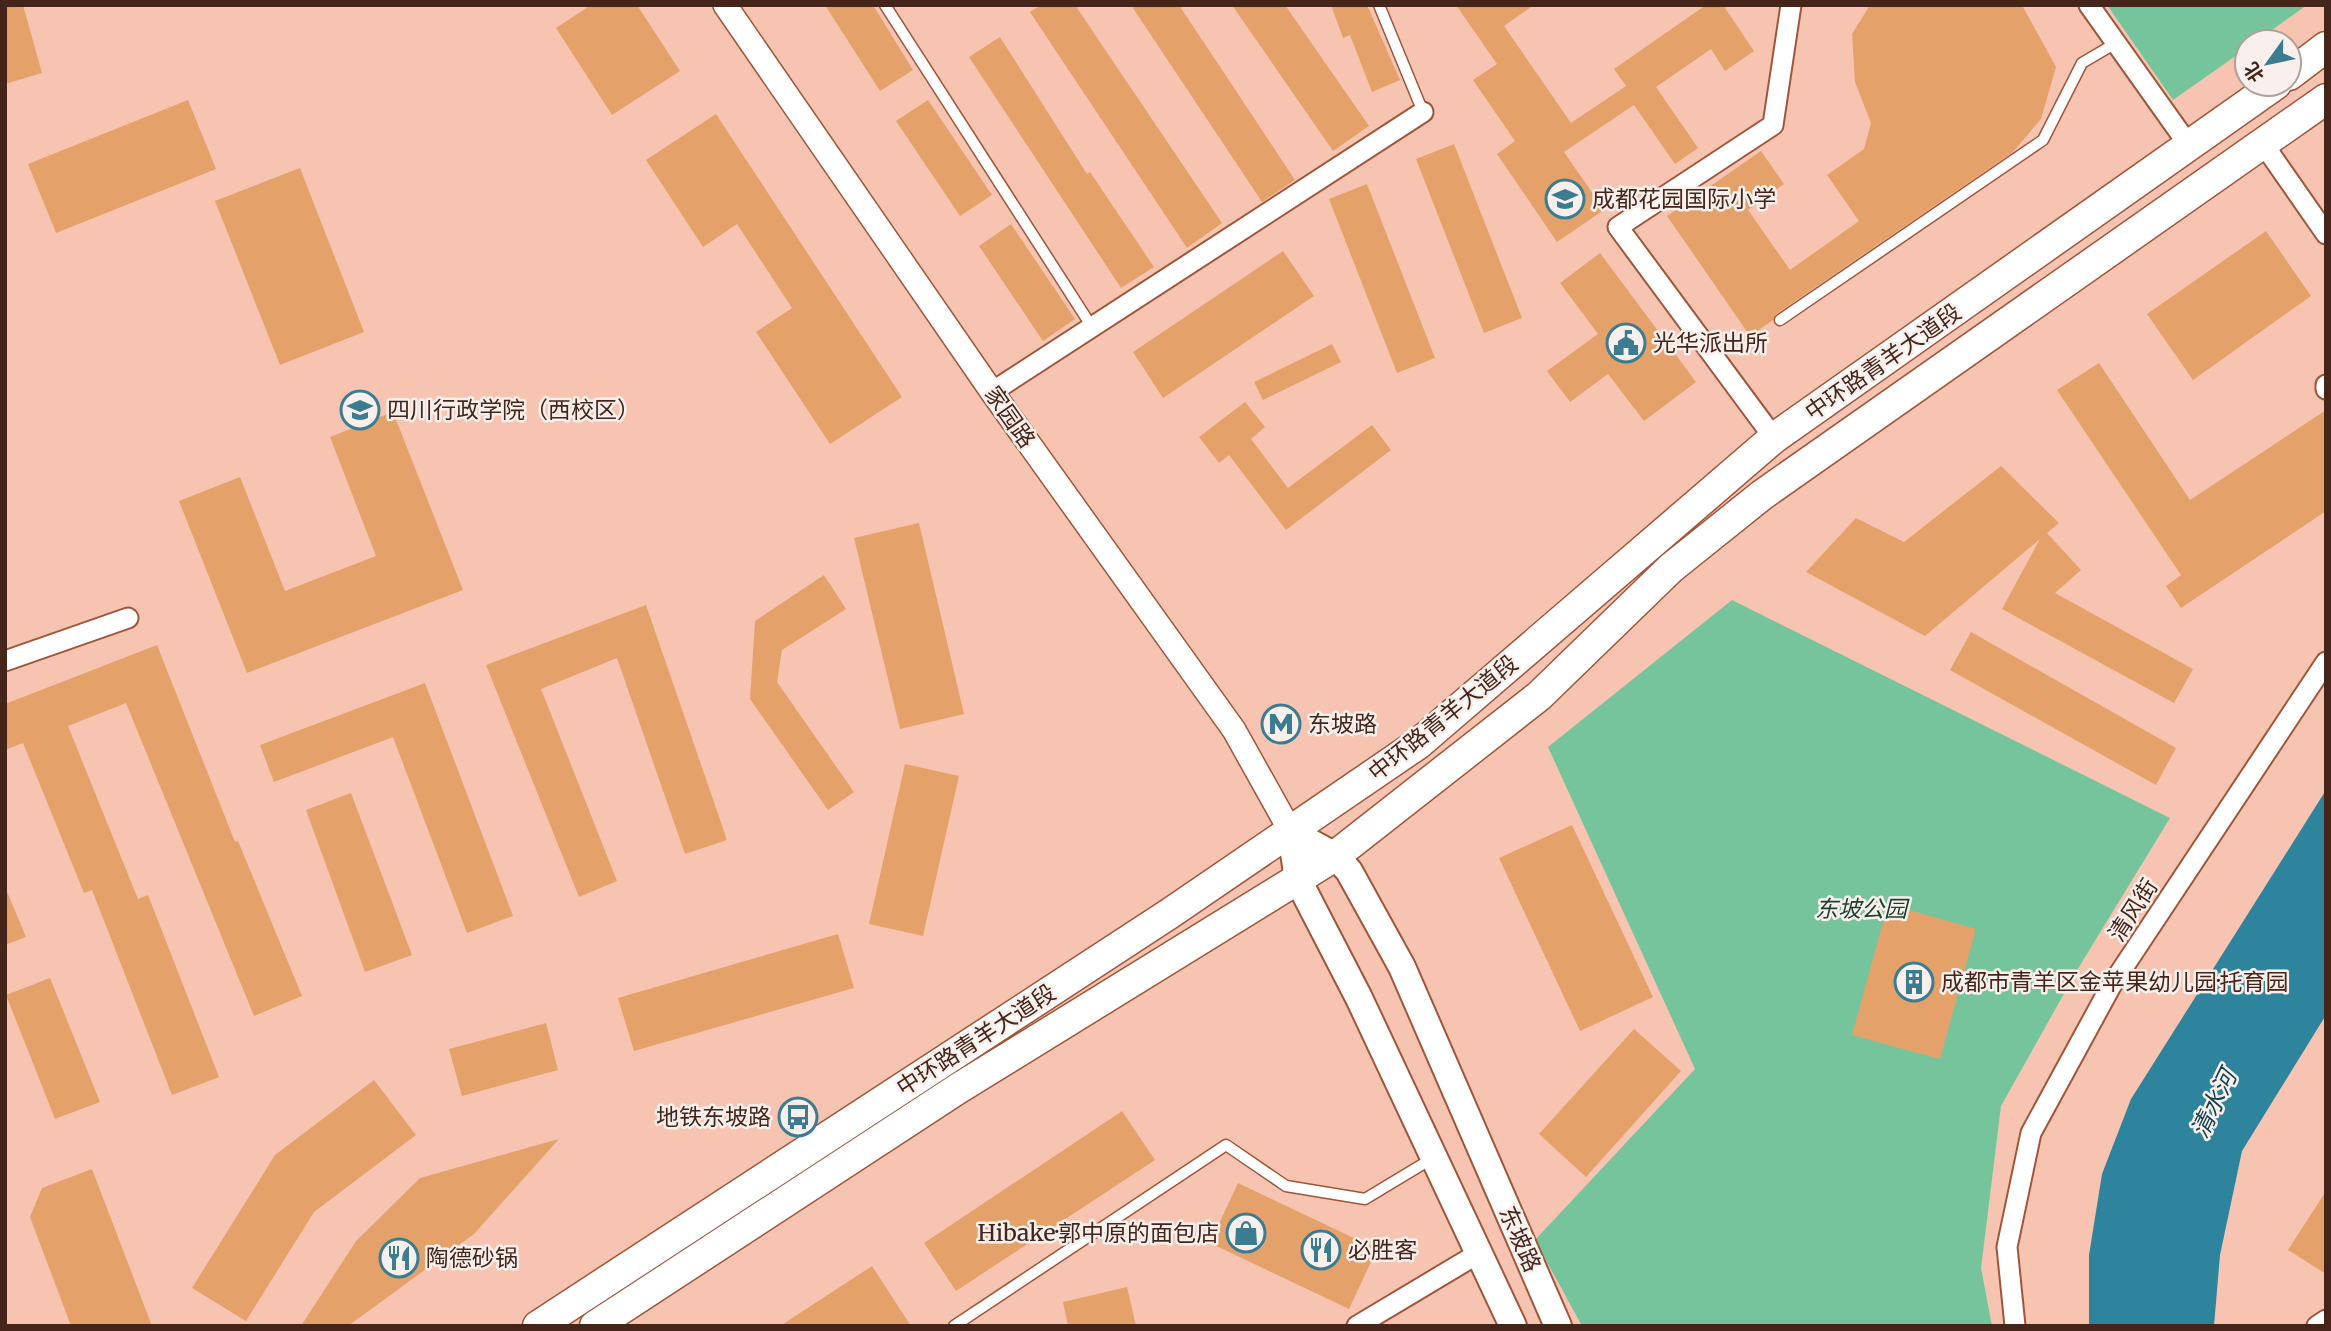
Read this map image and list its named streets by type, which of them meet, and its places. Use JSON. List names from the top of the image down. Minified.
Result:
{"streets":{"main road":["中环路青羊大道段","东坡路"],"street":["家园路","清风街"]},"crossings":[["中环路青羊大道段","家园路"],["中环路青羊大道段","东坡路"],["家园路","东坡路"]],"water":["清水河"],"parks":["东坡公园"],"places":{"school or university":["成都花园国际小学","四川行政学院（西校区）"],"public building":["光华派出所"],"metro station":["东坡路"],"building":["成都市青羊区金苹果幼儿园·托育园"],"bus stop":["地铁东坡路"],"shop":["Hibake·郭中原的面包店"],"restaurant":["必胜客","陶德砂锅"]},"north":"bottom left"}
